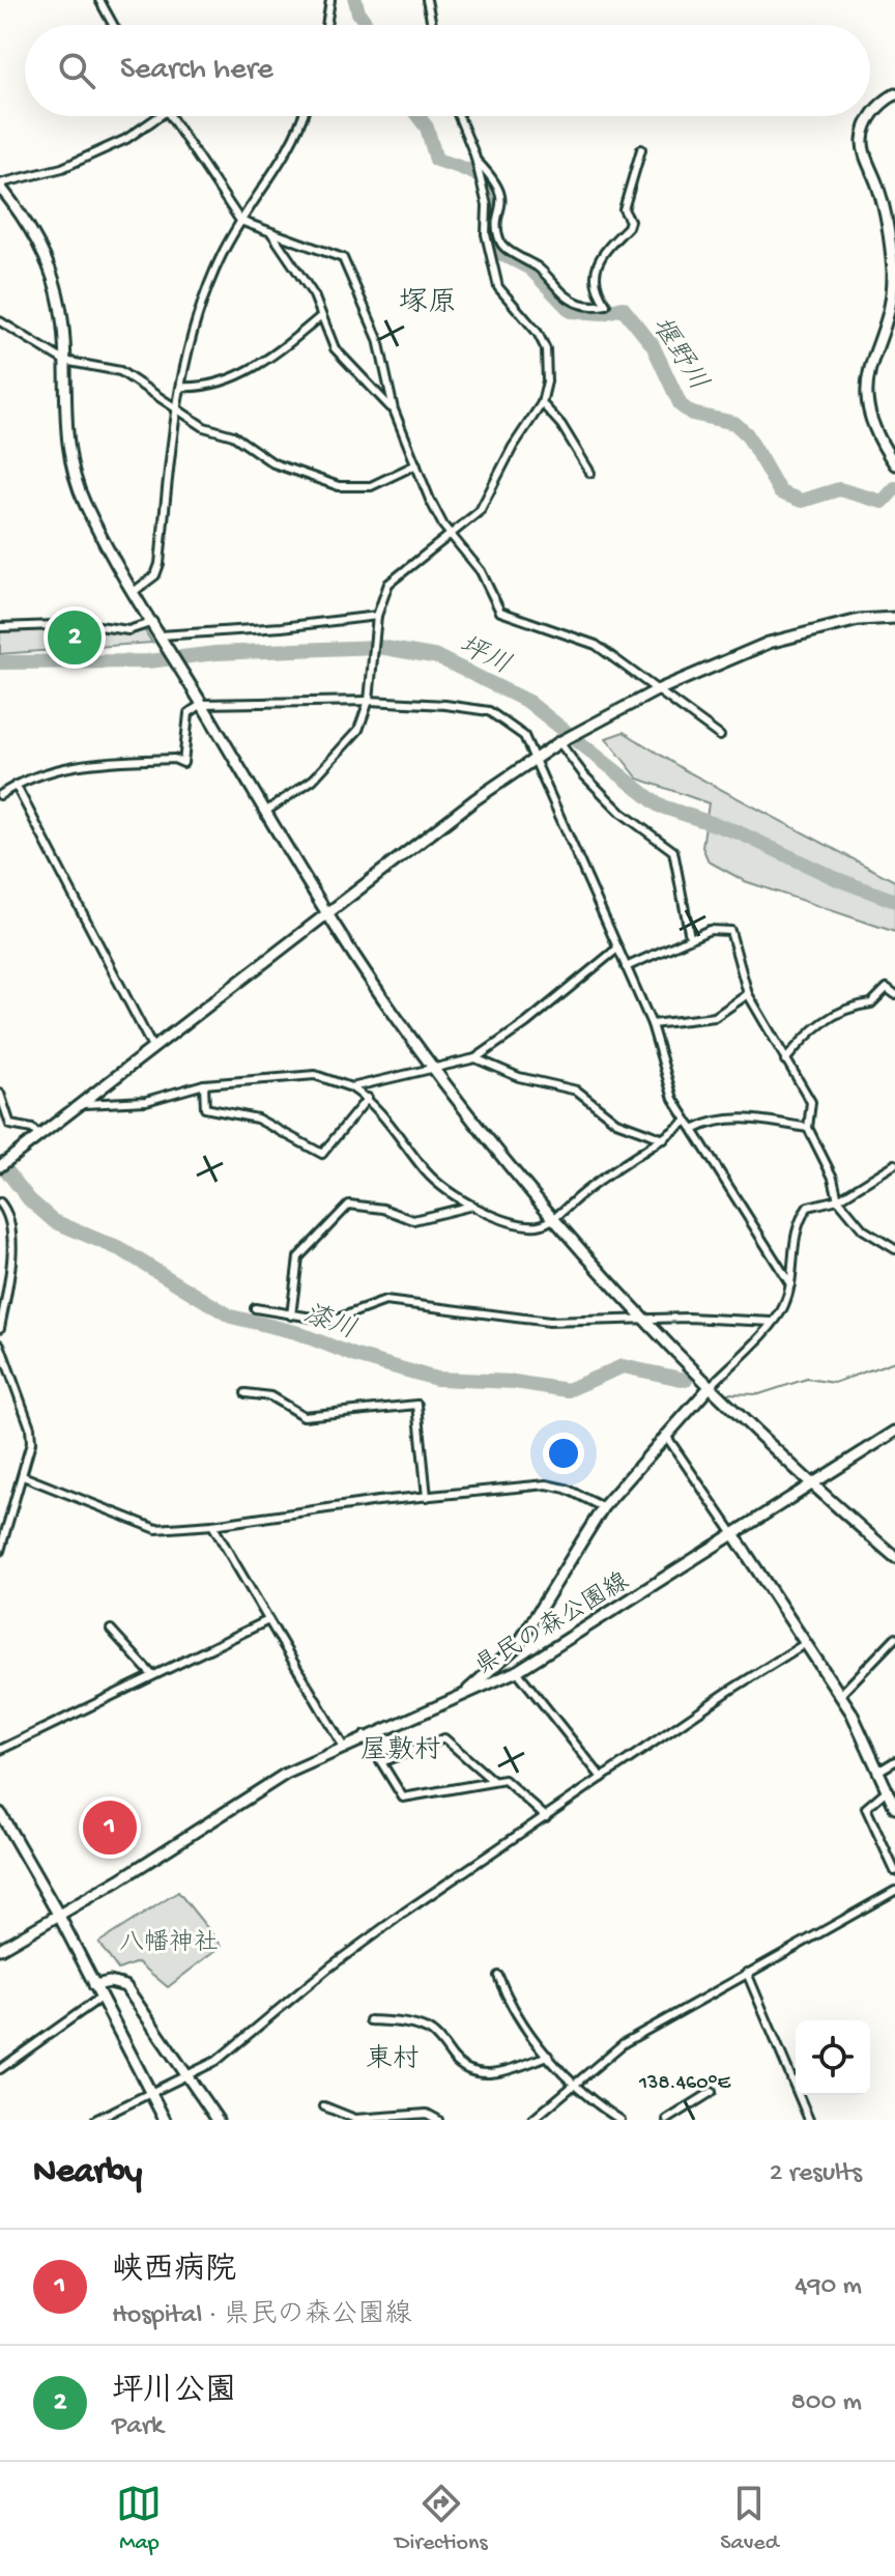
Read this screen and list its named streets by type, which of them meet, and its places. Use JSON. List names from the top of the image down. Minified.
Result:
{"streets":{"street":["県民の森公園線"]},"districts":["塚原","屋敷村","東村"],"water":["堰野川","坪川","漆川"],"parks":["八幡神社"],"page":{"search":"Search here","pins":["2","1"],"heading":["Nearby","2 results"],"list":[{"mark":"1","name":"峡西病院","note":"Hospital · 県民の森公園線","value":"490 m"},{"mark":"2","name":"坪川公園","note":"Park","value":"800 m"}],"nav":["Map","Directions","Saved"]},"coordinates":["138.460°E"]}
